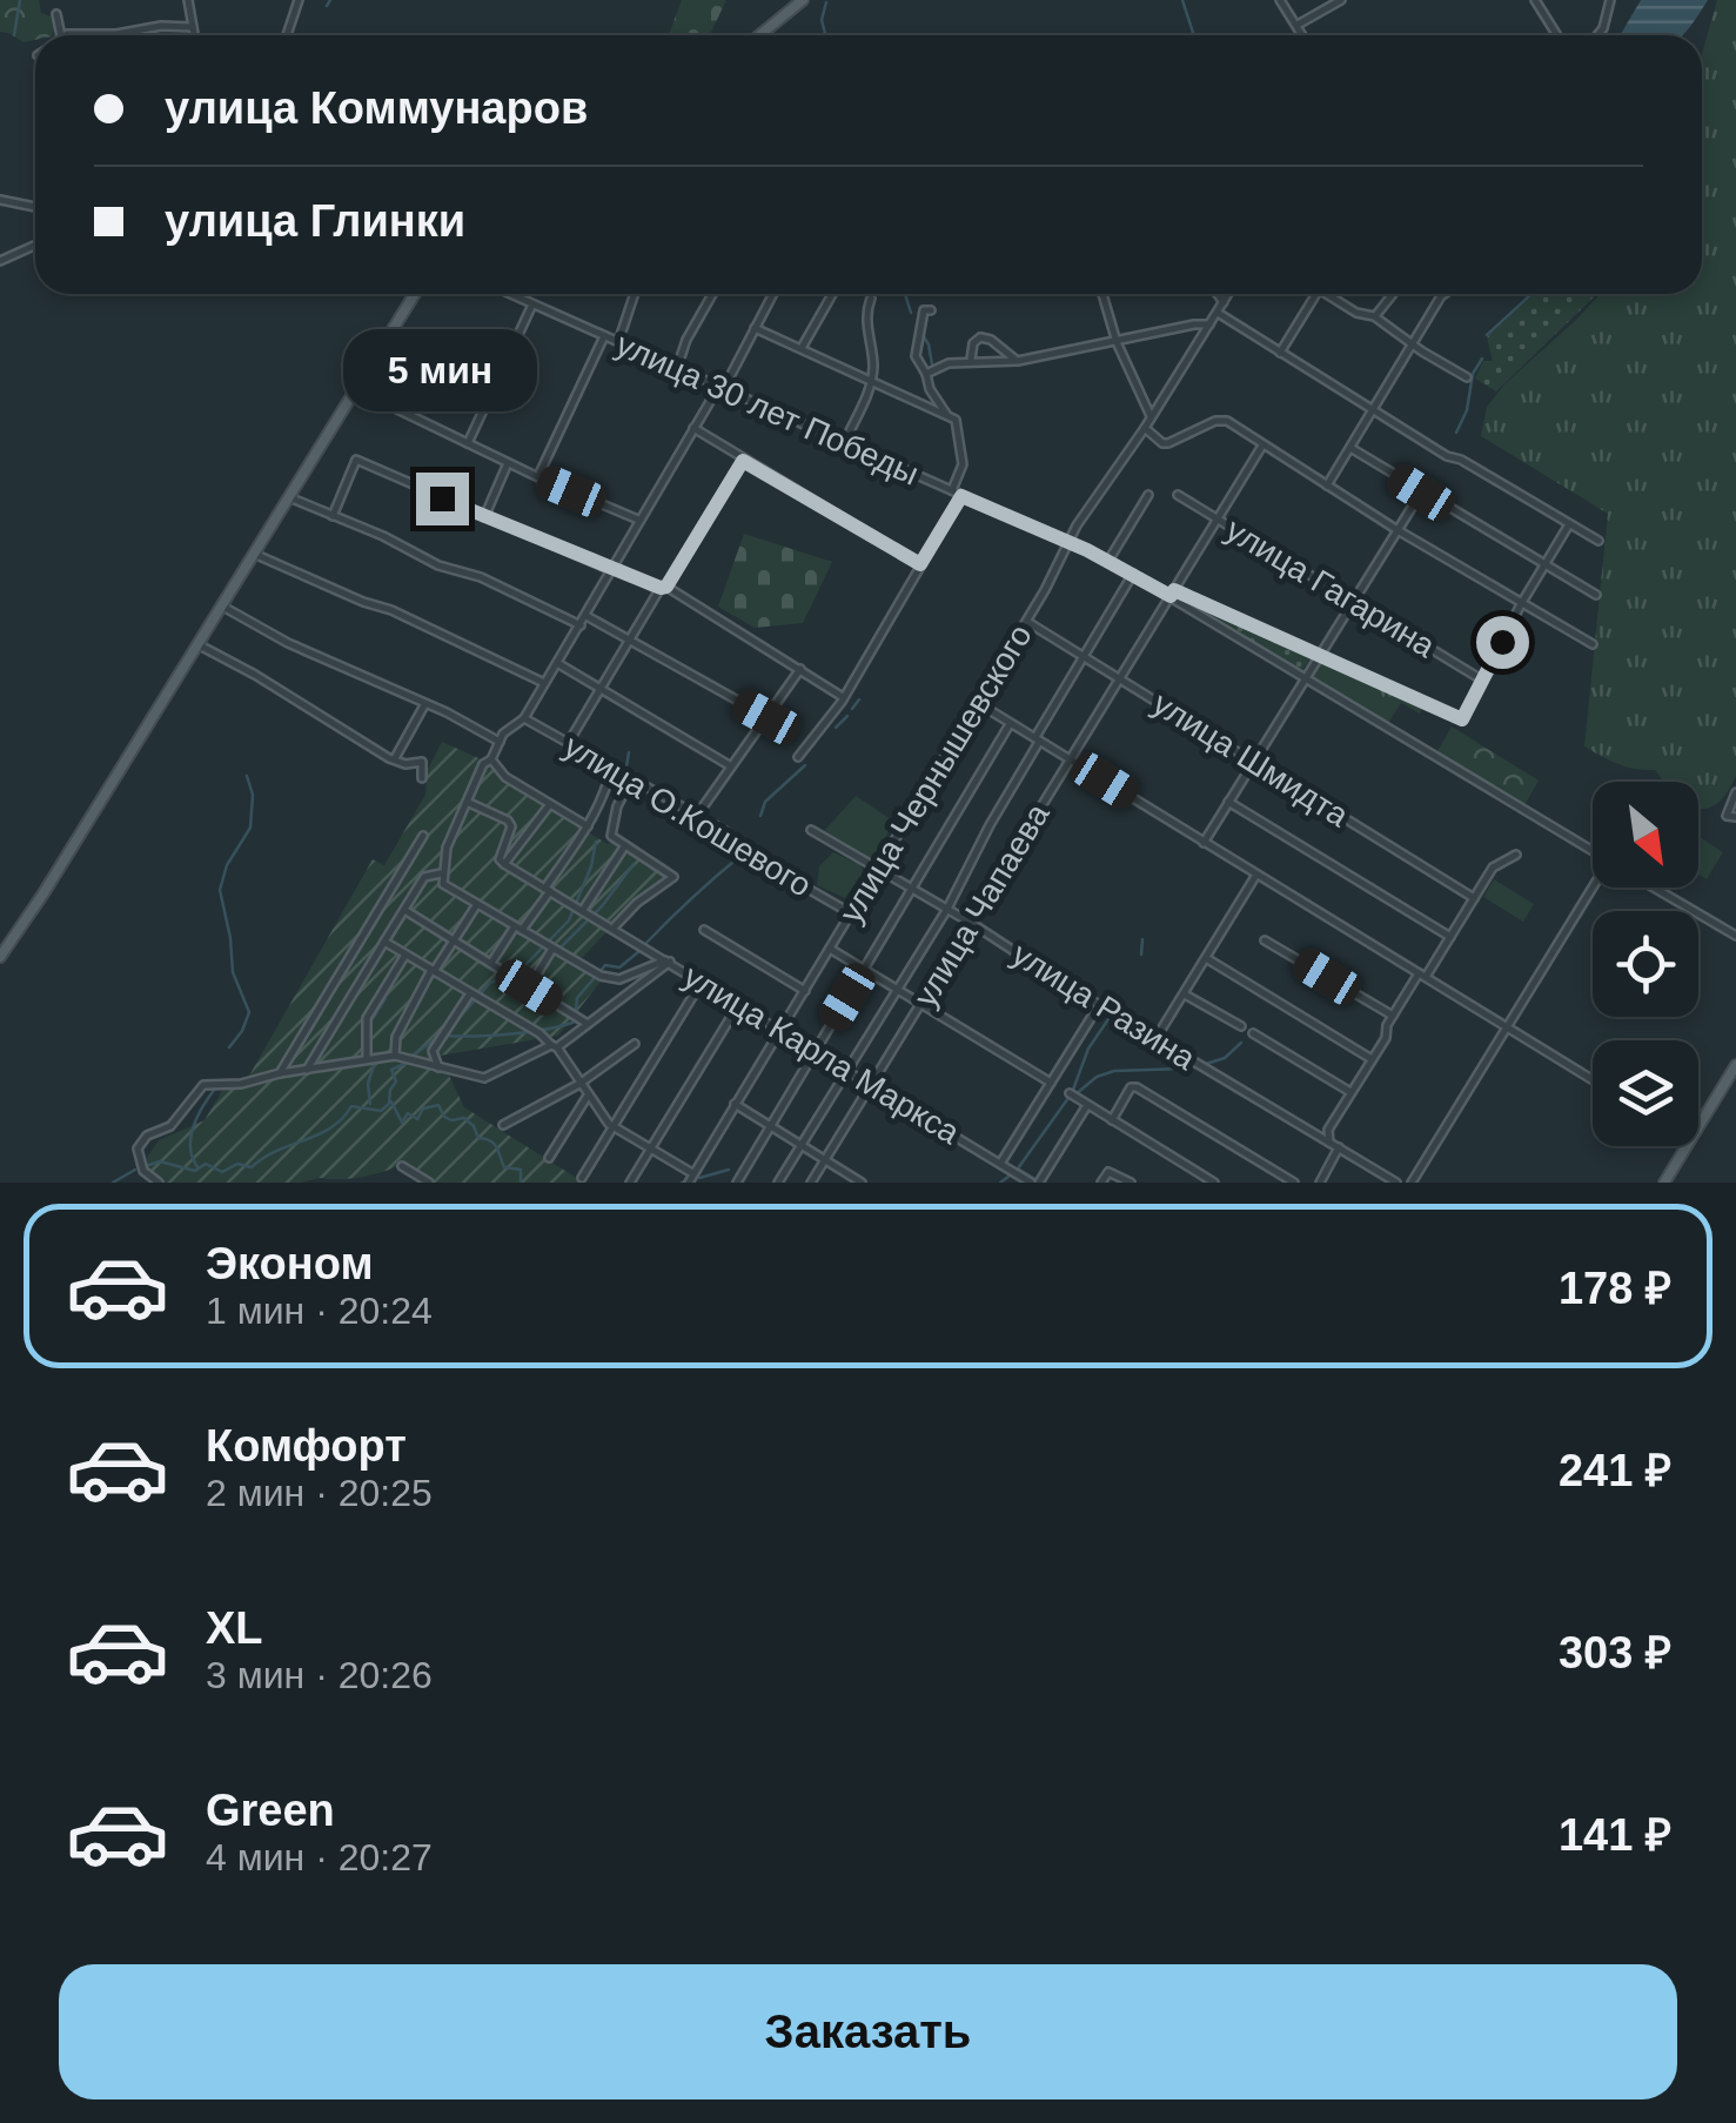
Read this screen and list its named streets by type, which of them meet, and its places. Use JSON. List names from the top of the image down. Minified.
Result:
{"streets":{"street":["улица 30 лет Победы","улица Гагарина","улица Шмидта","улица Чернышевского","улица О.Кошевого","улица Чапаева","улица Разина","улица Карла Маркса"]},"crossings":[["улица 30 лет Победы","улица Гагарина"],["улица 30 лет Победы","улица Чернышевского"],["улица 30 лет Победы","улица Чапаева"],["улица Гагарина","улица Чапаева"],["улица Шмидта","улица Чернышевского"],["улица Шмидта","улица Чапаева"],["улица Чернышевского","улица О.Кошевого"],["улица Чернышевского","улица Разина"],["улица Чернышевского","улица Карла Маркса"],["улица Чапаева","улица Разина"],["улица Чапаева","улица Карла Маркса"]],"north":"bottom right","page":{"banner":["улица Коммунаров","улица Глинки"],"bubble":"5 мин","list":[{"name":"Эконом","note":"1 мин · 20:24","value":"178 ₽"},{"name":"Комфорт","note":"2 мин · 20:25","value":"241 ₽"},{"name":"XL","note":"3 мин · 20:26","value":"303 ₽"},{"name":"Green","note":"4 мин · 20:27","value":"141 ₽"}],"buttons":"Заказать"}}
